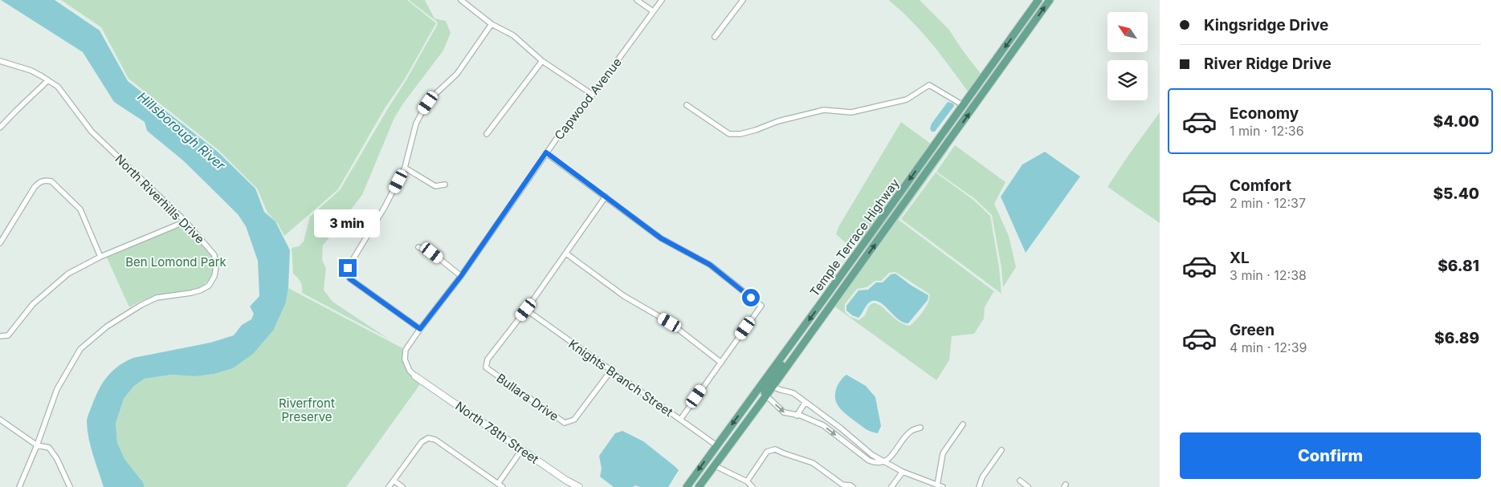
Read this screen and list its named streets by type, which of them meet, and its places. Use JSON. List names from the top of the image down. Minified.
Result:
{"streets":{"main road":["Temple Terrace Highway"],"street":["Capwood Avenue","North Riverhills Drive","Knights Branch Street","Bullara Drive","North 78th Street"]},"crossings":[["Capwood Avenue","North 78th Street"],["Temple Terrace Highway","Knights Branch Street"],["Knights Branch Street","Bullara Drive"]],"water":["Hillsborough River"],"parks":["Ben Lomond Park","Riverfront Preserve"],"north":"top left","page":{"banner":["Kingsridge Drive","River Ridge Drive"],"list":[{"name":"Economy","note":"1 min · 12:36","value":"$4.00"},{"name":"Comfort","note":"2 min · 12:37","value":"$5.40"},{"name":"XL","note":"3 min · 12:38","value":"$6.81"},{"name":"Green","note":"4 min · 12:39","value":"$6.89"}],"bubble":"3 min","buttons":"Confirm"}}
